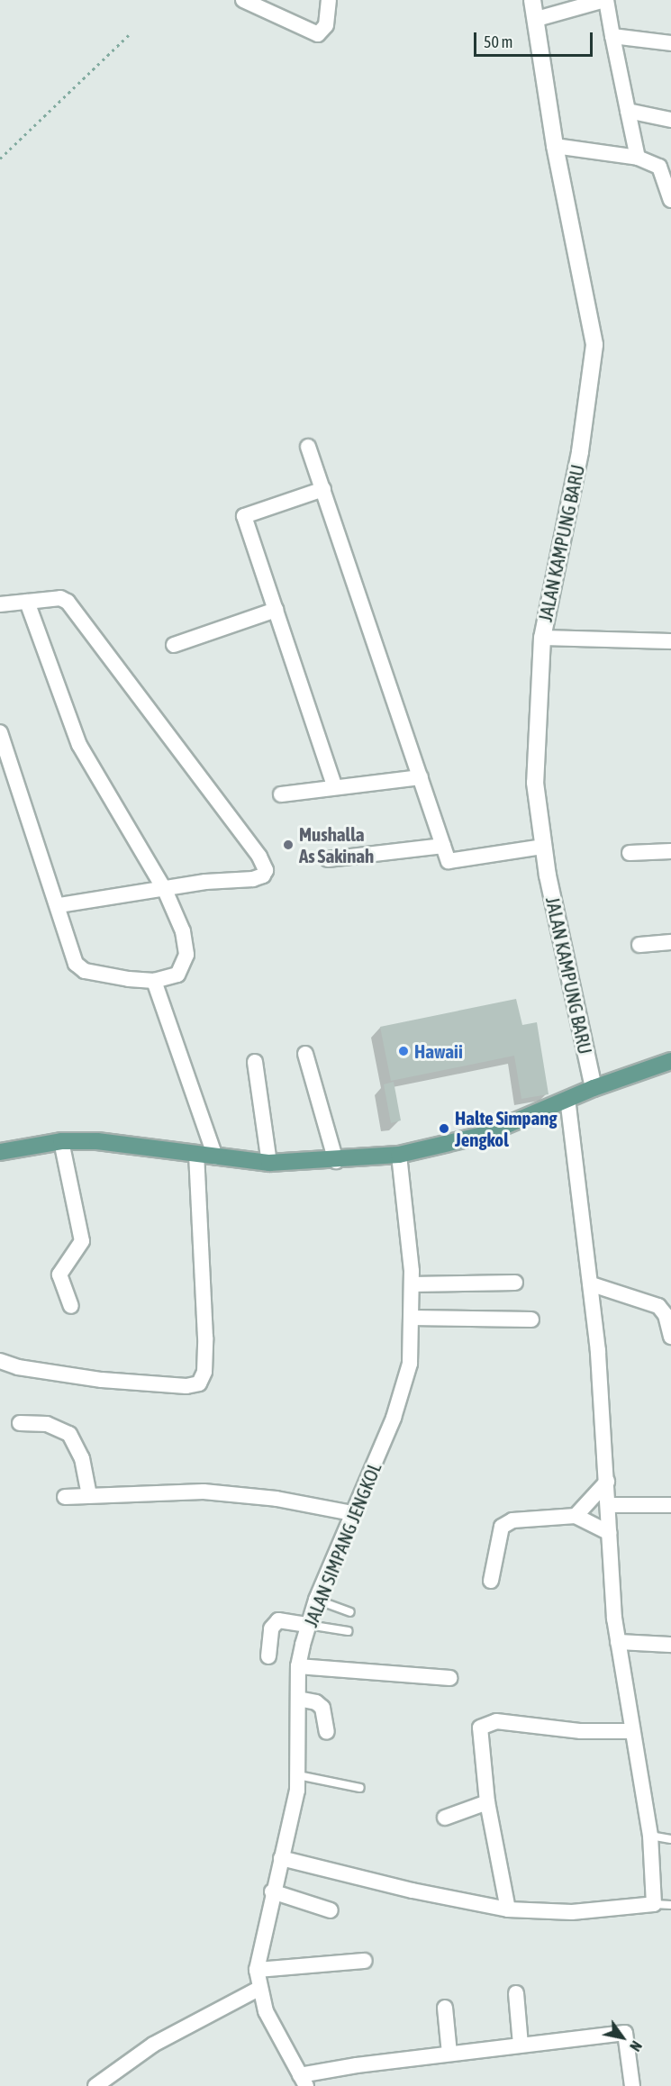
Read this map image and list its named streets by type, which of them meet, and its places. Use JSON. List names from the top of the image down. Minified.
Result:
{"streets":{"street":["JALAN KAMPUNG BARU","JALAN SIMPANG JENGKOL"]},"places":["Mushalla As Sakinah","Hawaii","Halte Simpang Jengkol"],"scale_bar":"50 m","north":"bottom right"}
